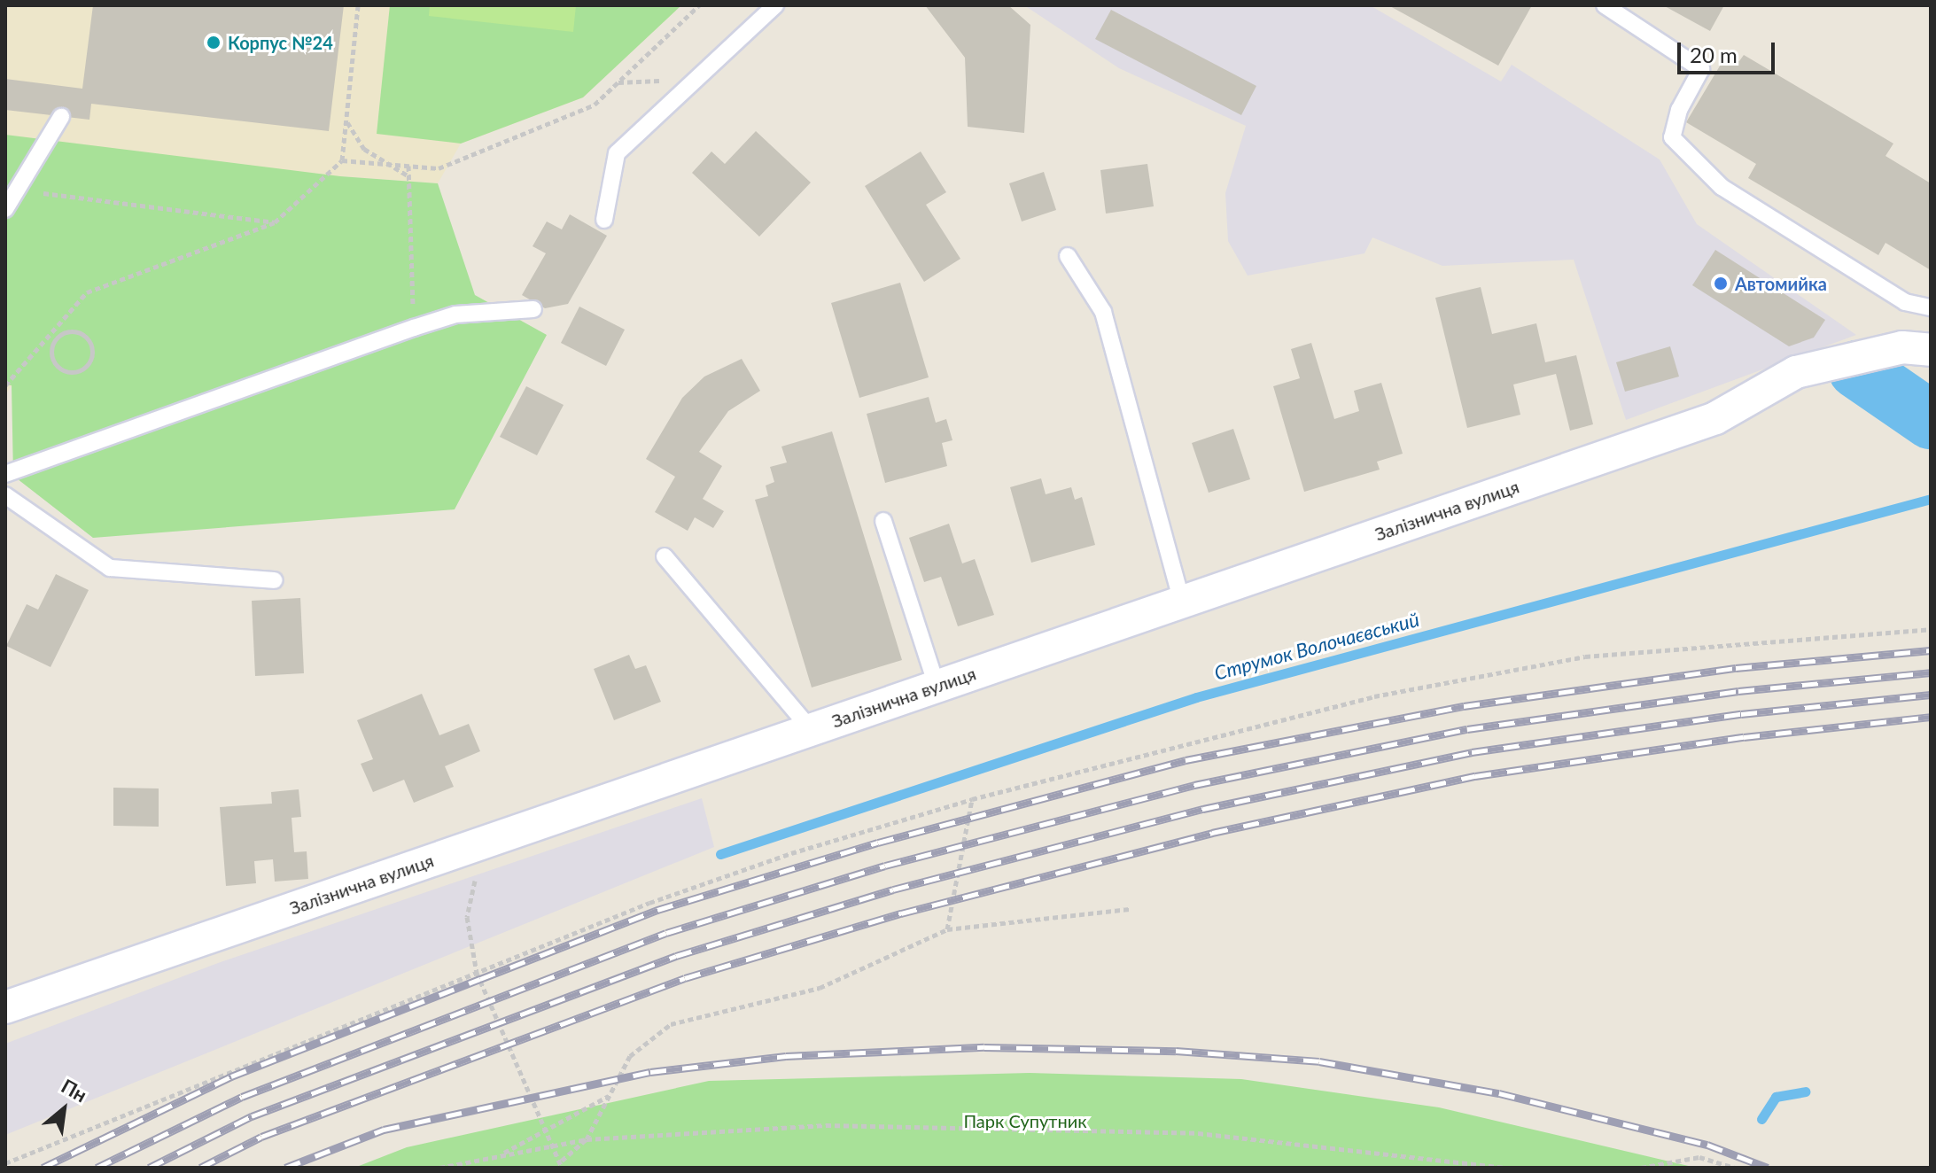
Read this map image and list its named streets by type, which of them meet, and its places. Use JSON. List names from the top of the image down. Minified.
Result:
{"streets":{"street":["Залізнична вулиця"]},"water":["Струмок Волочаєвський"],"parks":["Парк Супутник"],"places":["Корпус №24","Автомийка"],"scale_bar":"20 m","north":"top right"}
